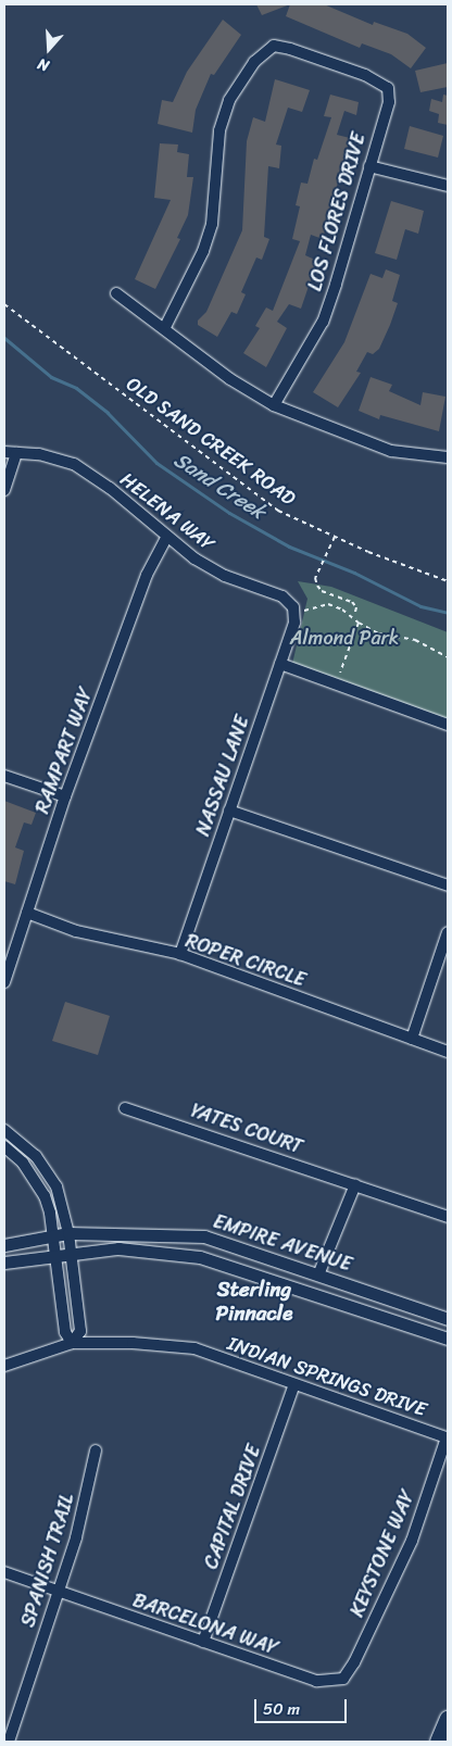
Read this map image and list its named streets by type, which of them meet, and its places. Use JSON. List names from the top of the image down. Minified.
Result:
{"streets":{"street":["LOS FLORES DRIVE","HELENA WAY","RAMPART WAY","NASSAU LANE","ROPER CIRCLE","YATES COURT","EMPIRE AVENUE","INDIAN SPRINGS DRIVE","CAPITAL DRIVE","KEYSTONE WAY","SPANISH TRAIL","BARCELONA WAY"],"path":["OLD SAND CREEK ROAD"]},"crossings":[["HELENA WAY","RAMPART WAY"],["HELENA WAY","NASSAU LANE"],["RAMPART WAY","ROPER CIRCLE"],["NASSAU LANE","ROPER CIRCLE"],["INDIAN SPRINGS DRIVE","CAPITAL DRIVE"],["INDIAN SPRINGS DRIVE","KEYSTONE WAY"],["CAPITAL DRIVE","BARCELONA WAY"],["KEYSTONE WAY","BARCELONA WAY"],["SPANISH TRAIL","BARCELONA WAY"]],"districts":["Sterling Pinnacle"],"water":["Sand Creek"],"parks":["Almond Park"],"scale_bar":"50 m","north":"bottom"}
